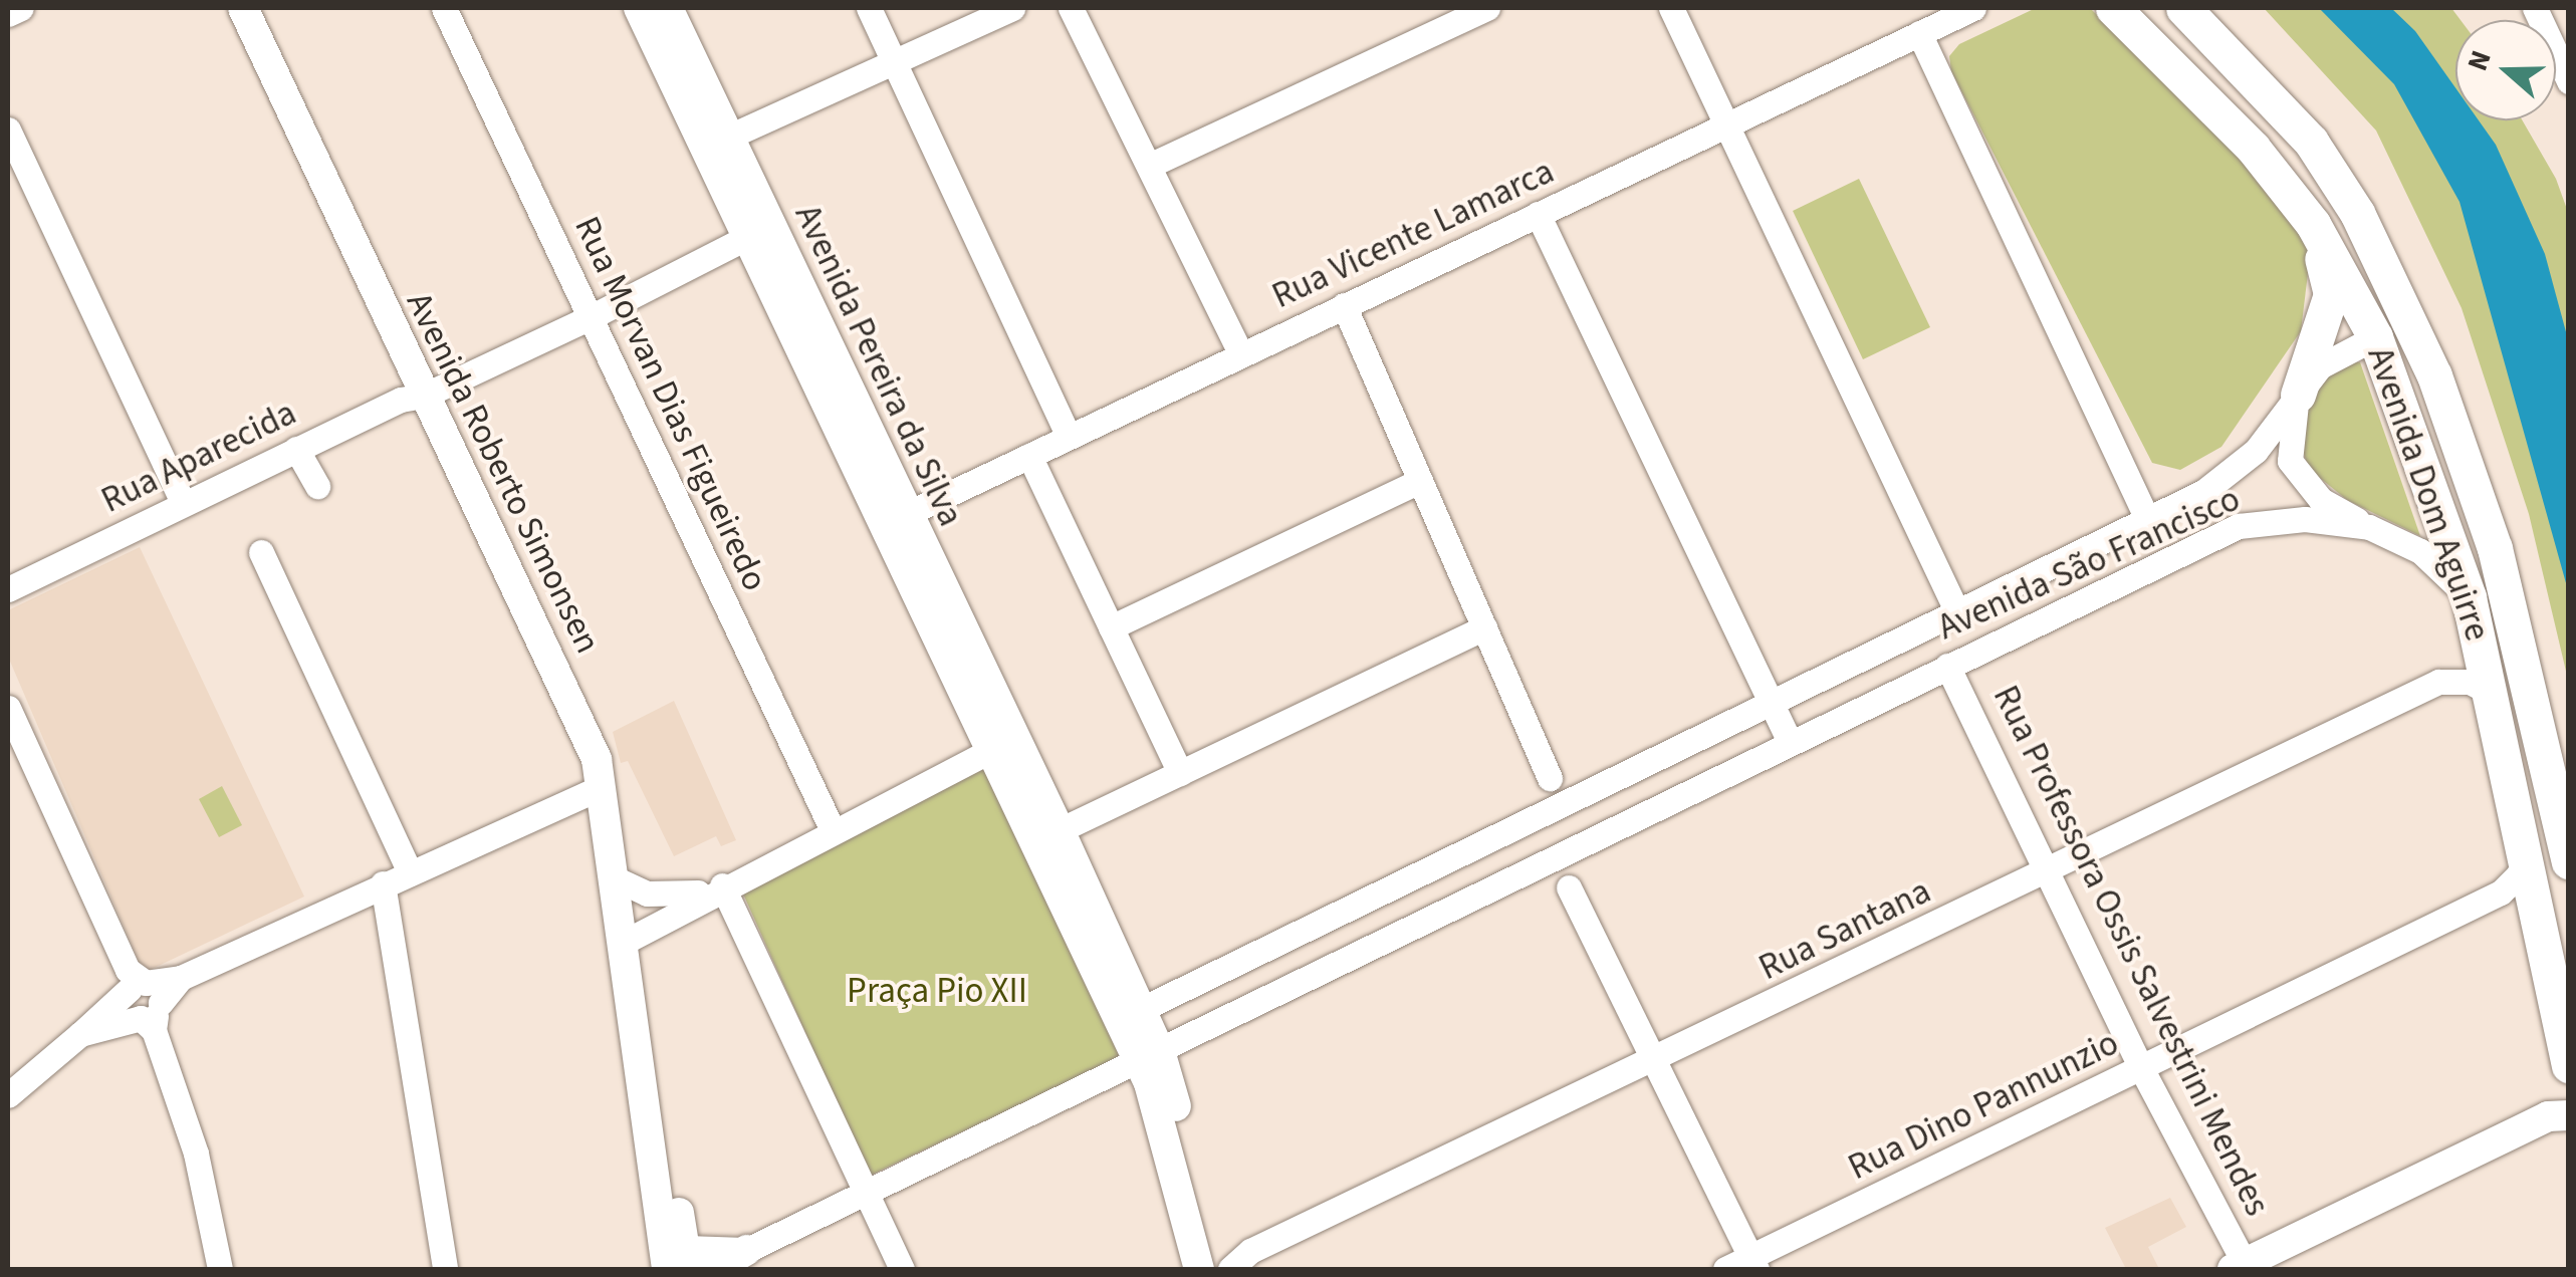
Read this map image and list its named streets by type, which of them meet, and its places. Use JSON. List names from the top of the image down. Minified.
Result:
{"streets":{"highway":["Avenida Dom Aguirre"],"main road":["Avenida Pereira da Silva","Avenida Roberto Simonsen","Rua Professora Ossis Salvestrini Mendes"],"street":["Rua Vicente Lamarca","Rua Morvan Dias Figueiredo","Rua Aparecida","Avenida São Francisco","Rua Santana","Rua Dino Pannunzio"]},"crossings":[["Rua Vicente Lamarca","Avenida Pereira da Silva"],["Avenida Pereira da Silva","Rua Aparecida"],["Avenida Pereira da Silva","Avenida São Francisco"],["Rua Morvan Dias Figueiredo","Rua Aparecida"],["Rua Aparecida","Avenida Roberto Simonsen"],["Avenida Dom Aguirre","Avenida São Francisco"],["Avenida Dom Aguirre","Rua Santana"],["Avenida Dom Aguirre","Rua Dino Pannunzio"],["Avenida São Francisco","Rua Professora Ossis Salvestrini Mendes"],["Rua Santana","Rua Professora Ossis Salvestrini Mendes"],["Rua Professora Ossis Salvestrini Mendes","Rua Dino Pannunzio"]],"parks":["Praça Pio XII"],"north":"left"}
